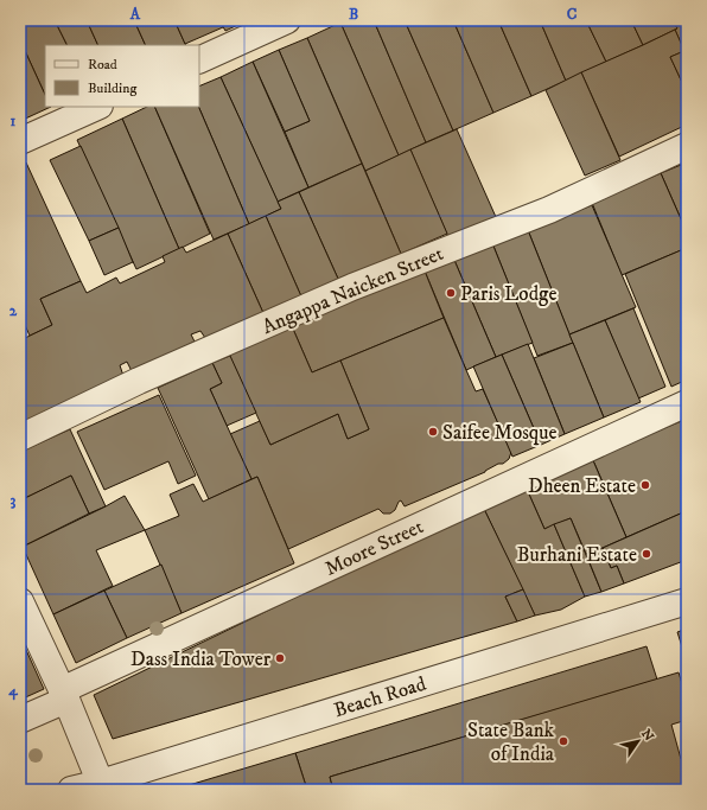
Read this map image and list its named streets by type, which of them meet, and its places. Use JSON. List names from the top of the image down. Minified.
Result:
{"streets":{"street":["Angappa Naicken Street","Moore Street","Beach Road"]},"places":["Paris Lodge","Saifee Mosque","Dheen Estate","Burhani Estate","Dass India Tower","State Bank of India"],"legend":["Road","Building"],"north":"top right","grid":{"columns":["A","B","C"],"rows":["1","2","3","4"]}}
